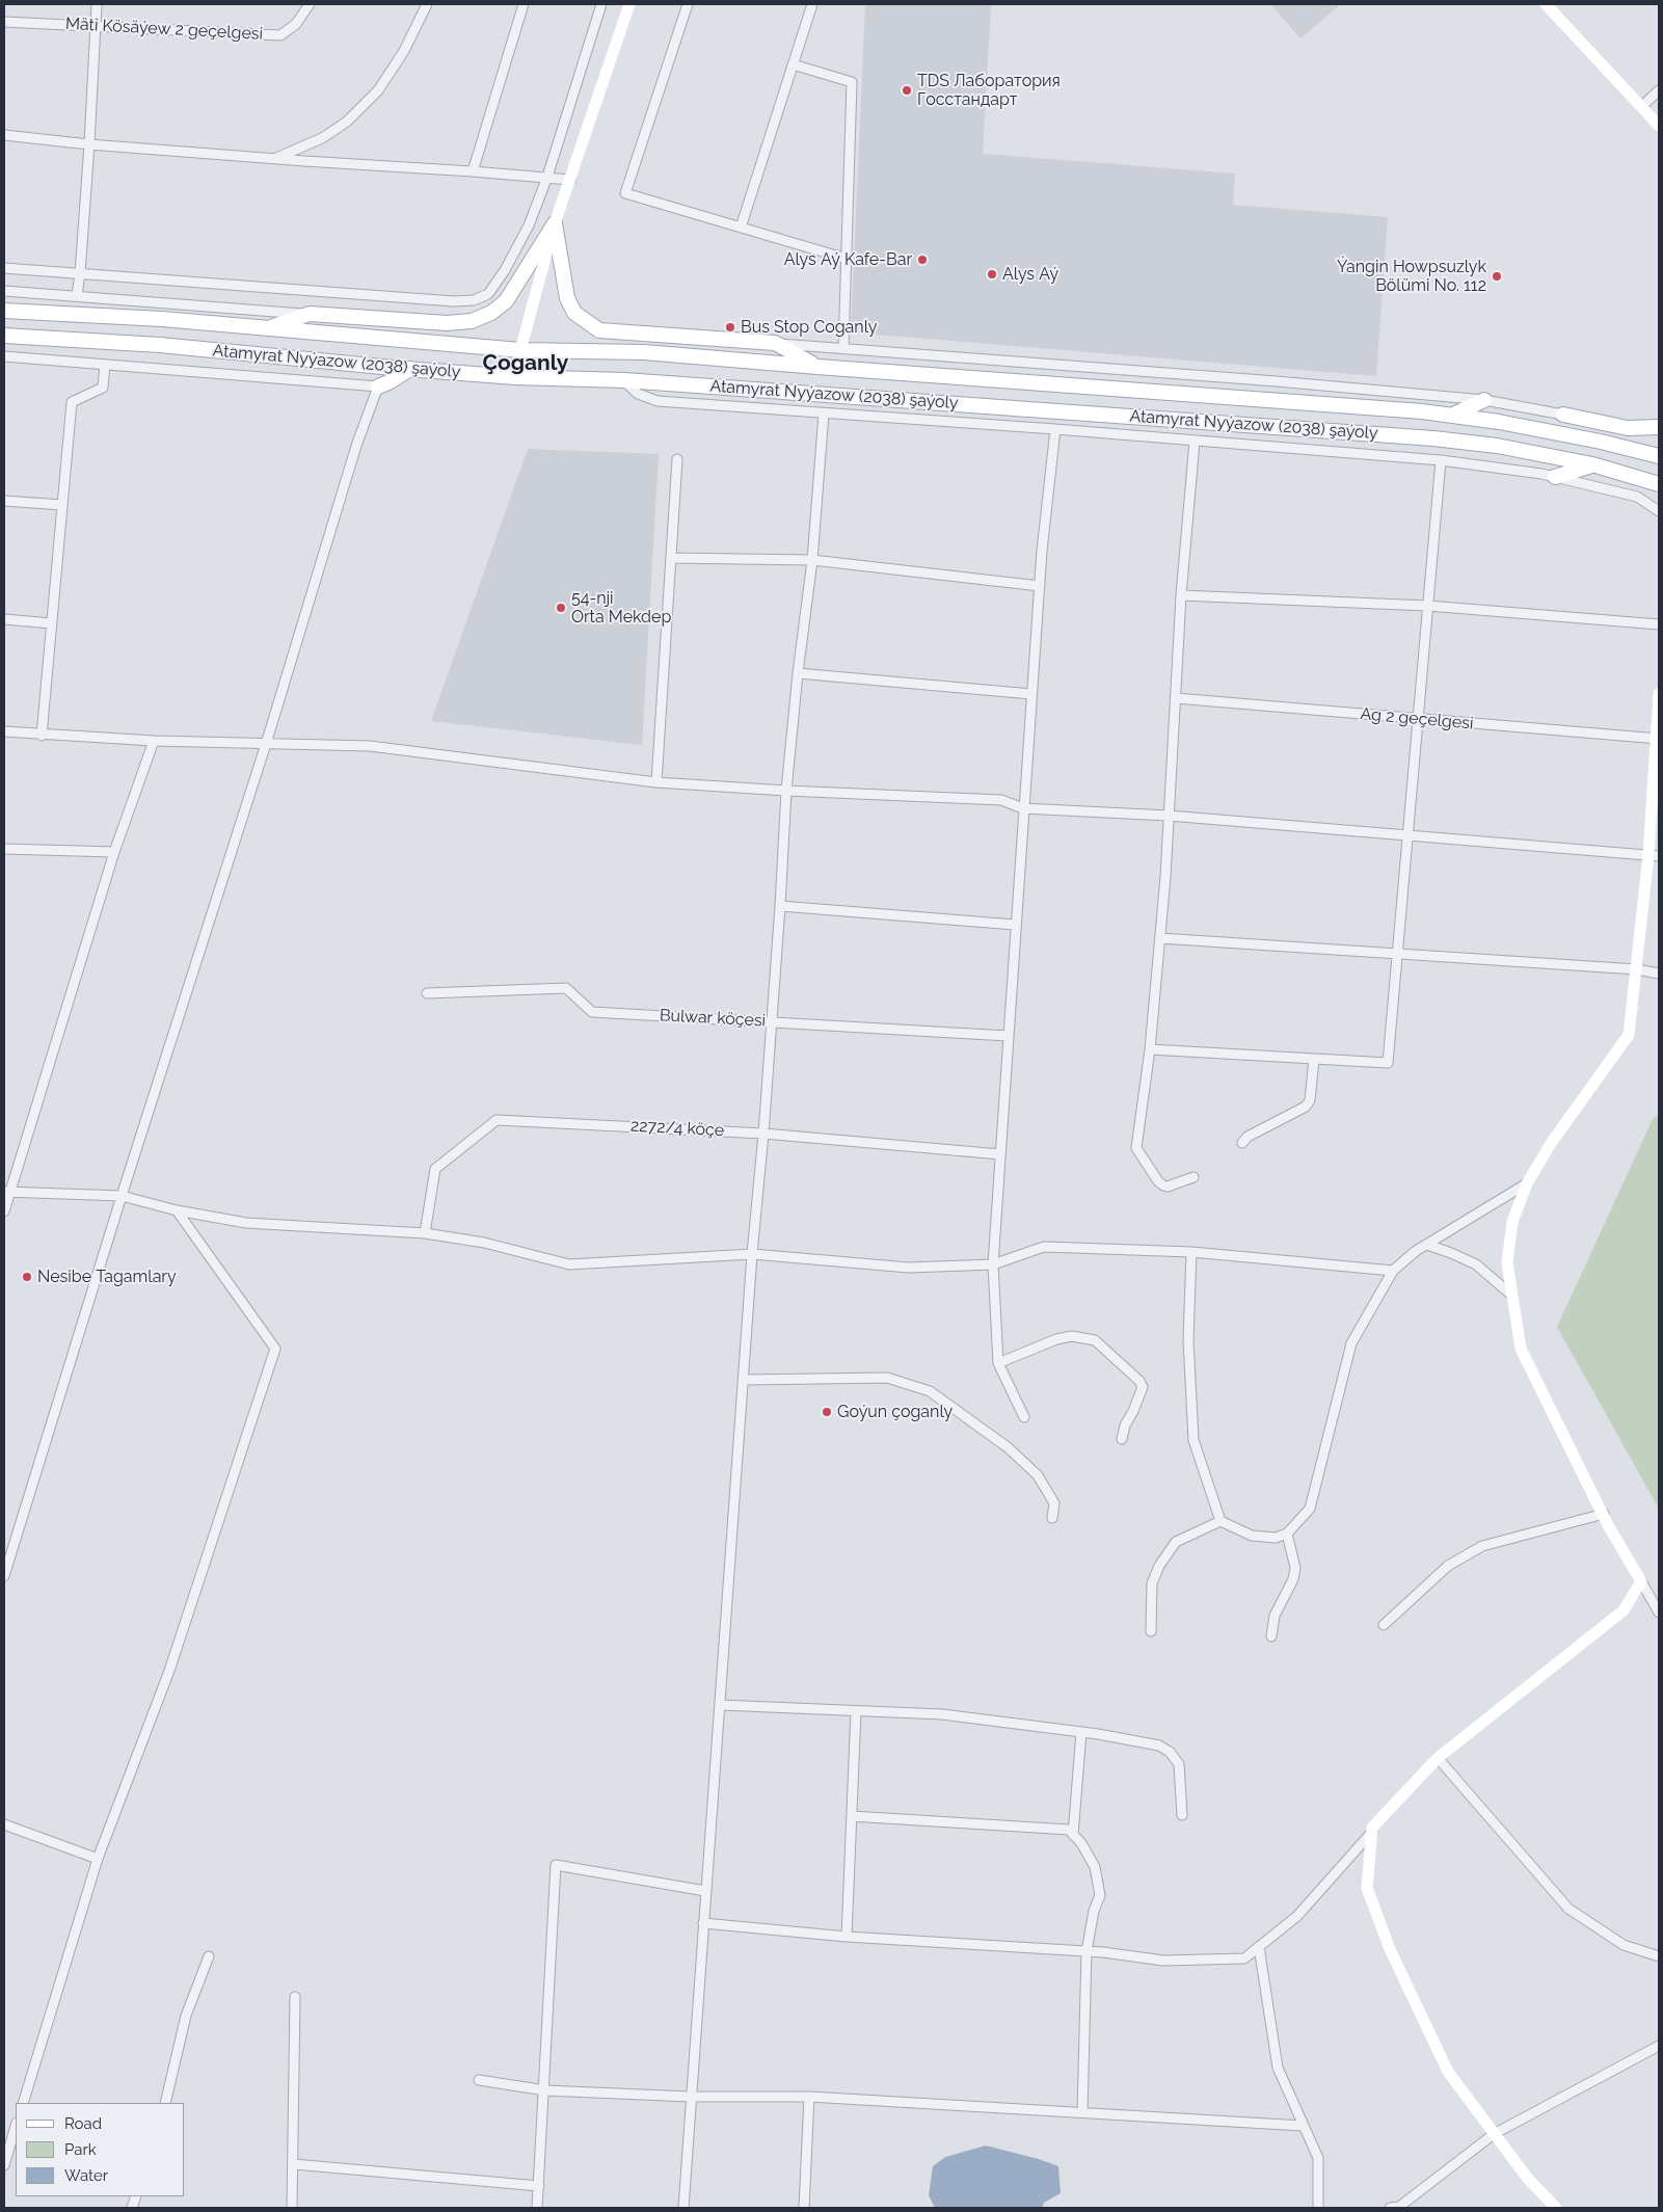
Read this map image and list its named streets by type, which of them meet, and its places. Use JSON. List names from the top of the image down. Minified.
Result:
{"streets":{"main road":["Atamyrat Nyýazow (2038) şaýoly"],"street":["Mäti Kösäýew 2 geçelgesi","Ag 2 geçelgesi","Bulwar köçesi","2272/4 köçe"]},"districts":["Çoganly"],"places":["TDS Лаборатория Госстандарт","Alys Aý Kafe-Bar","Alys Aý","Ýangin Howpsuzlyk Bölümi No. 112","Bus Stop Coganly","54-nji Orta Mekdep","Nesibe Tagamlary","Goýun çoganly"],"legend":["Road","Park","Water"]}
